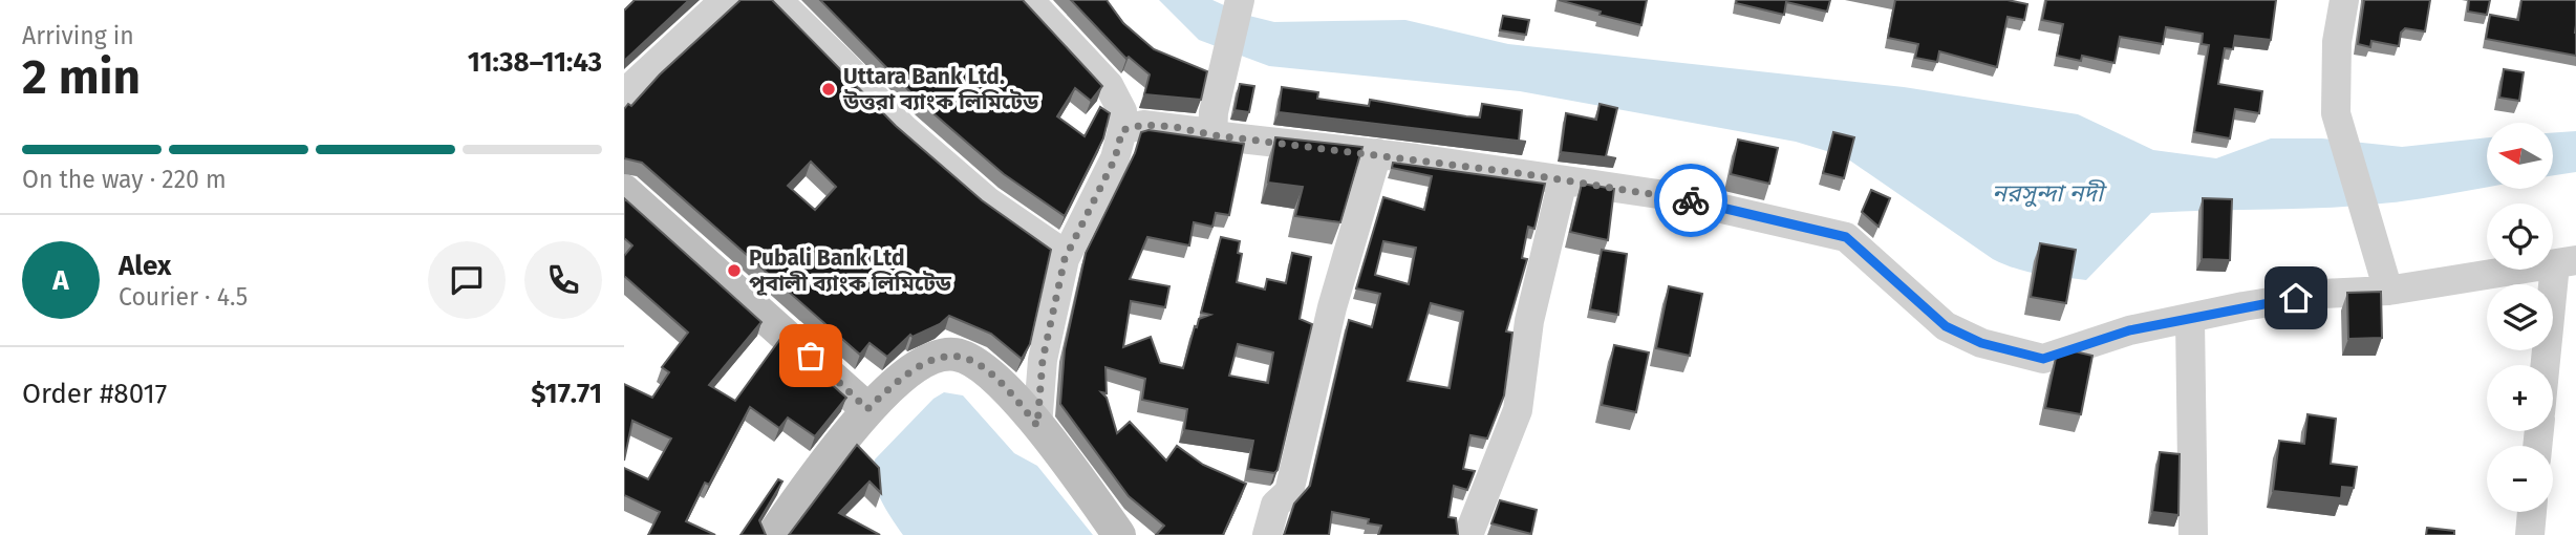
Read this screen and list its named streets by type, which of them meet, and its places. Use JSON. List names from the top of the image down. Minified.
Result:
{"water":["নরসুন্দা নদী"],"places":["Uttara Bank Ltd. উত্তরা ব্যাংক লিমিটেড","Pubali Bank Ltd পূবালী ব্যাংক লিমিটেড"],"north":"left","page":{"heading":["2 min","Arriving in","11:38–11:43"],"panel":["Alex","Courier · 4.5","Order #8017","$17.71"],"map_buttons":["+","−"],"bar":"On the way · 220 m","round":"A"}}
